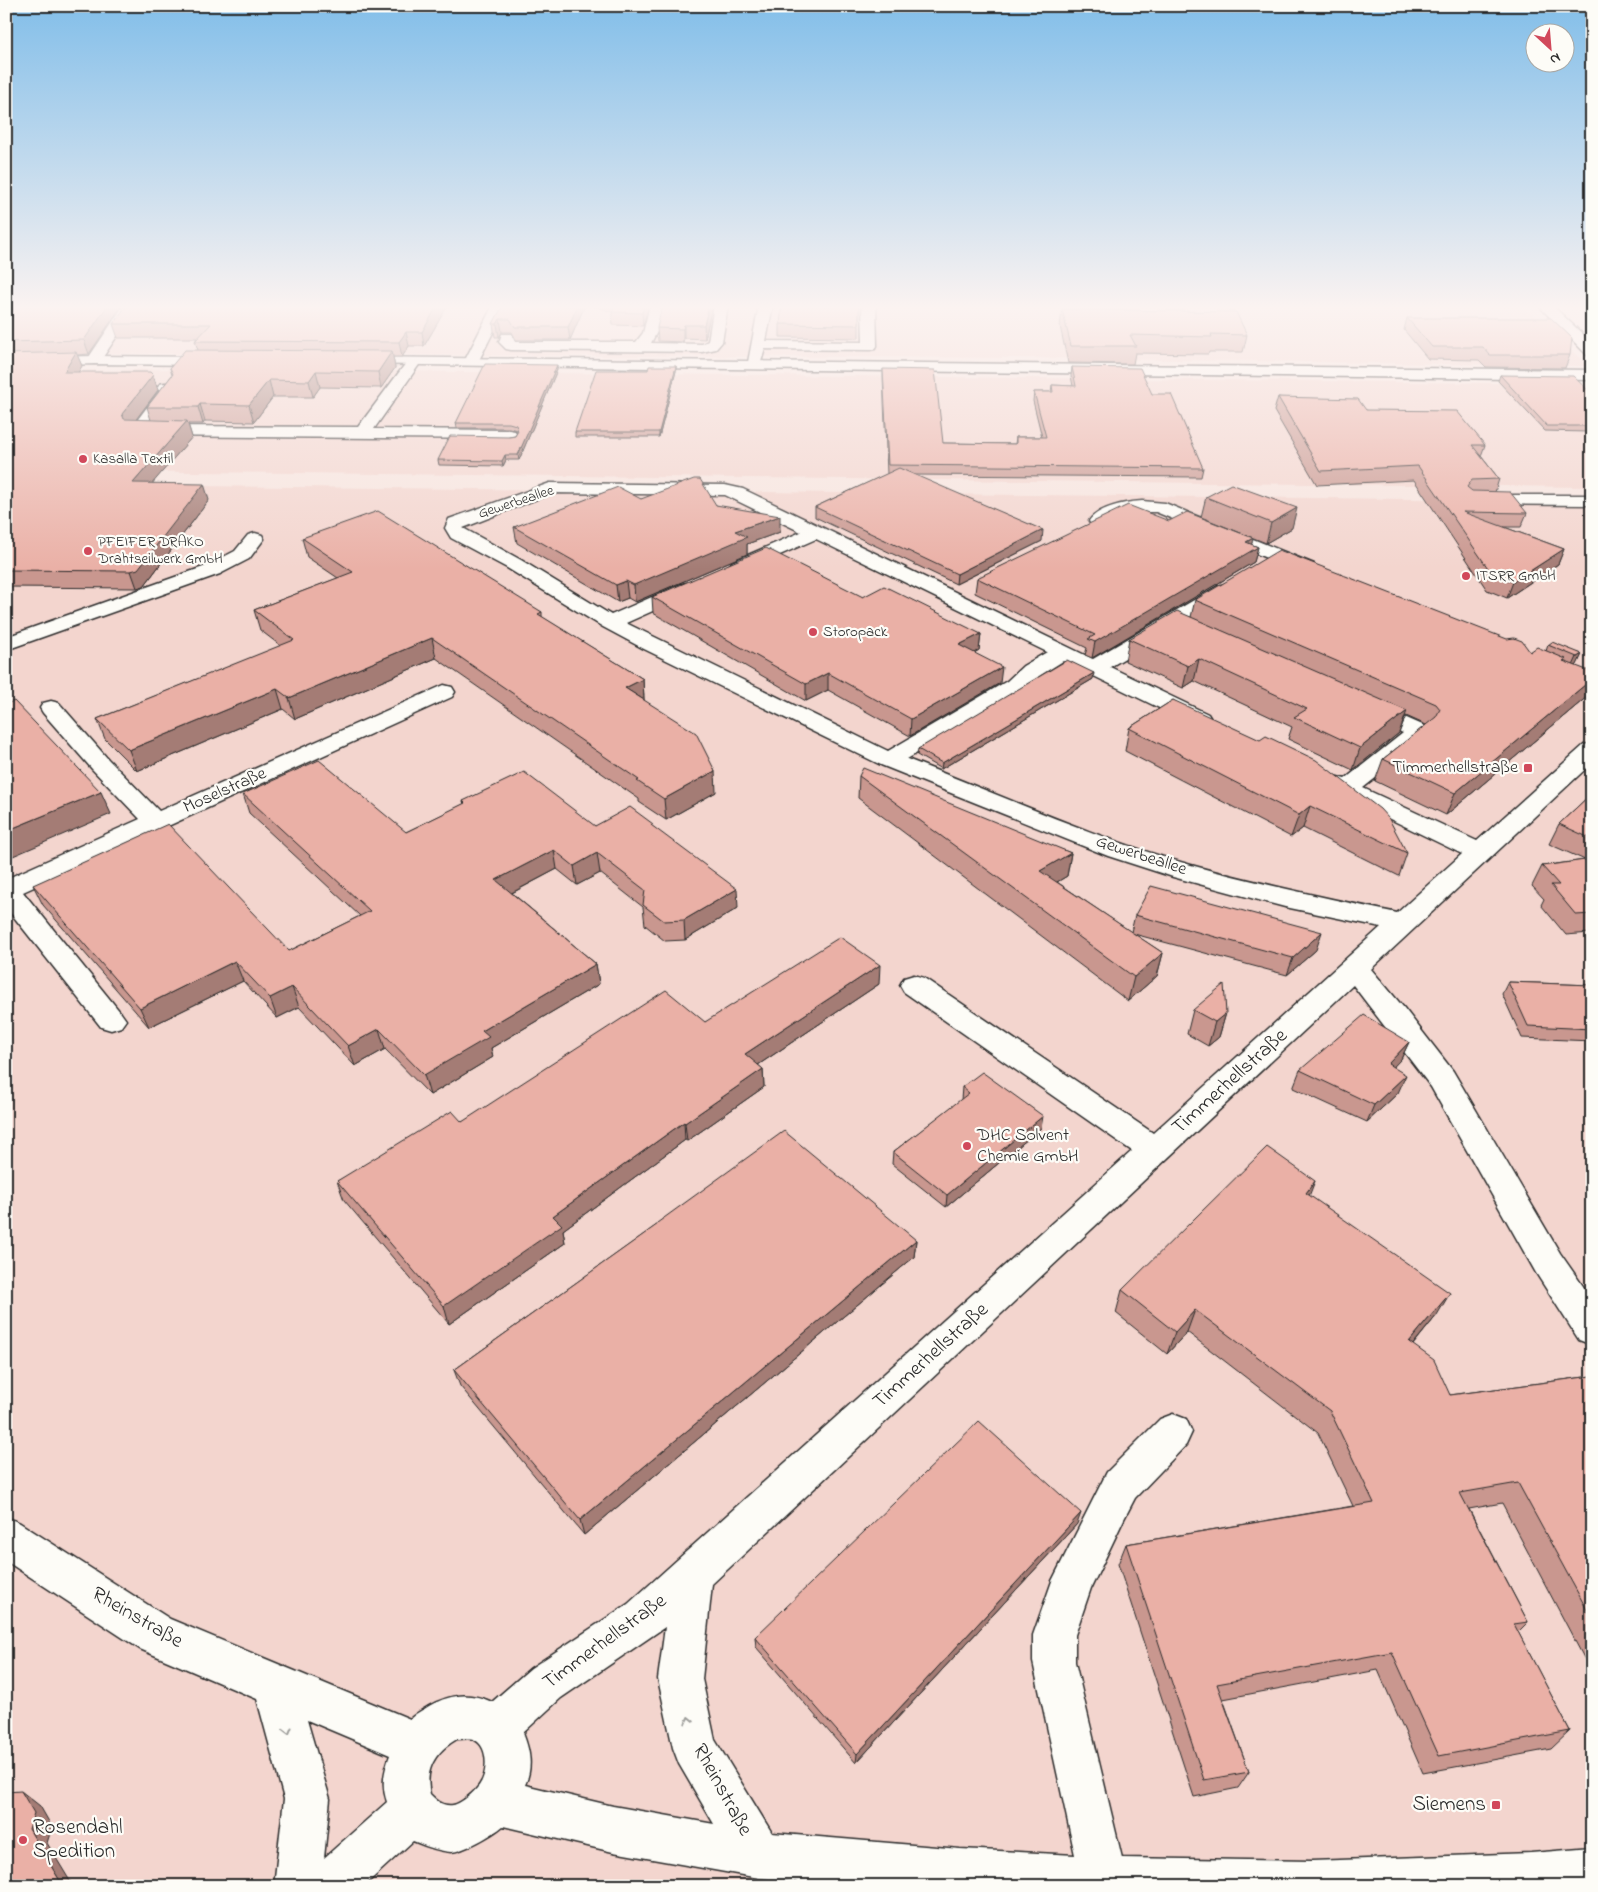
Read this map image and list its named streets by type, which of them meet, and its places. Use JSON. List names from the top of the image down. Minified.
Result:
{"streets":{"street":["Gewerbeallee","Moselstraße","Timmerhellstraße","Rheinstraße"]},"crossings":[["Gewerbeallee","Timmerhellstraße"],["Timmerhellstraße","Rheinstraße"]],"places":{"other":["Kasalla Textil","PFEIFER DRAKO Drahtseilwerk GmbH","ITSRR GmbH","Storopack","DHC Solvent Chemie GmbH","Rosendahl Spedition"],"transit":["Timmerhellstraße","Siemens"]},"north":"bottom right"}
